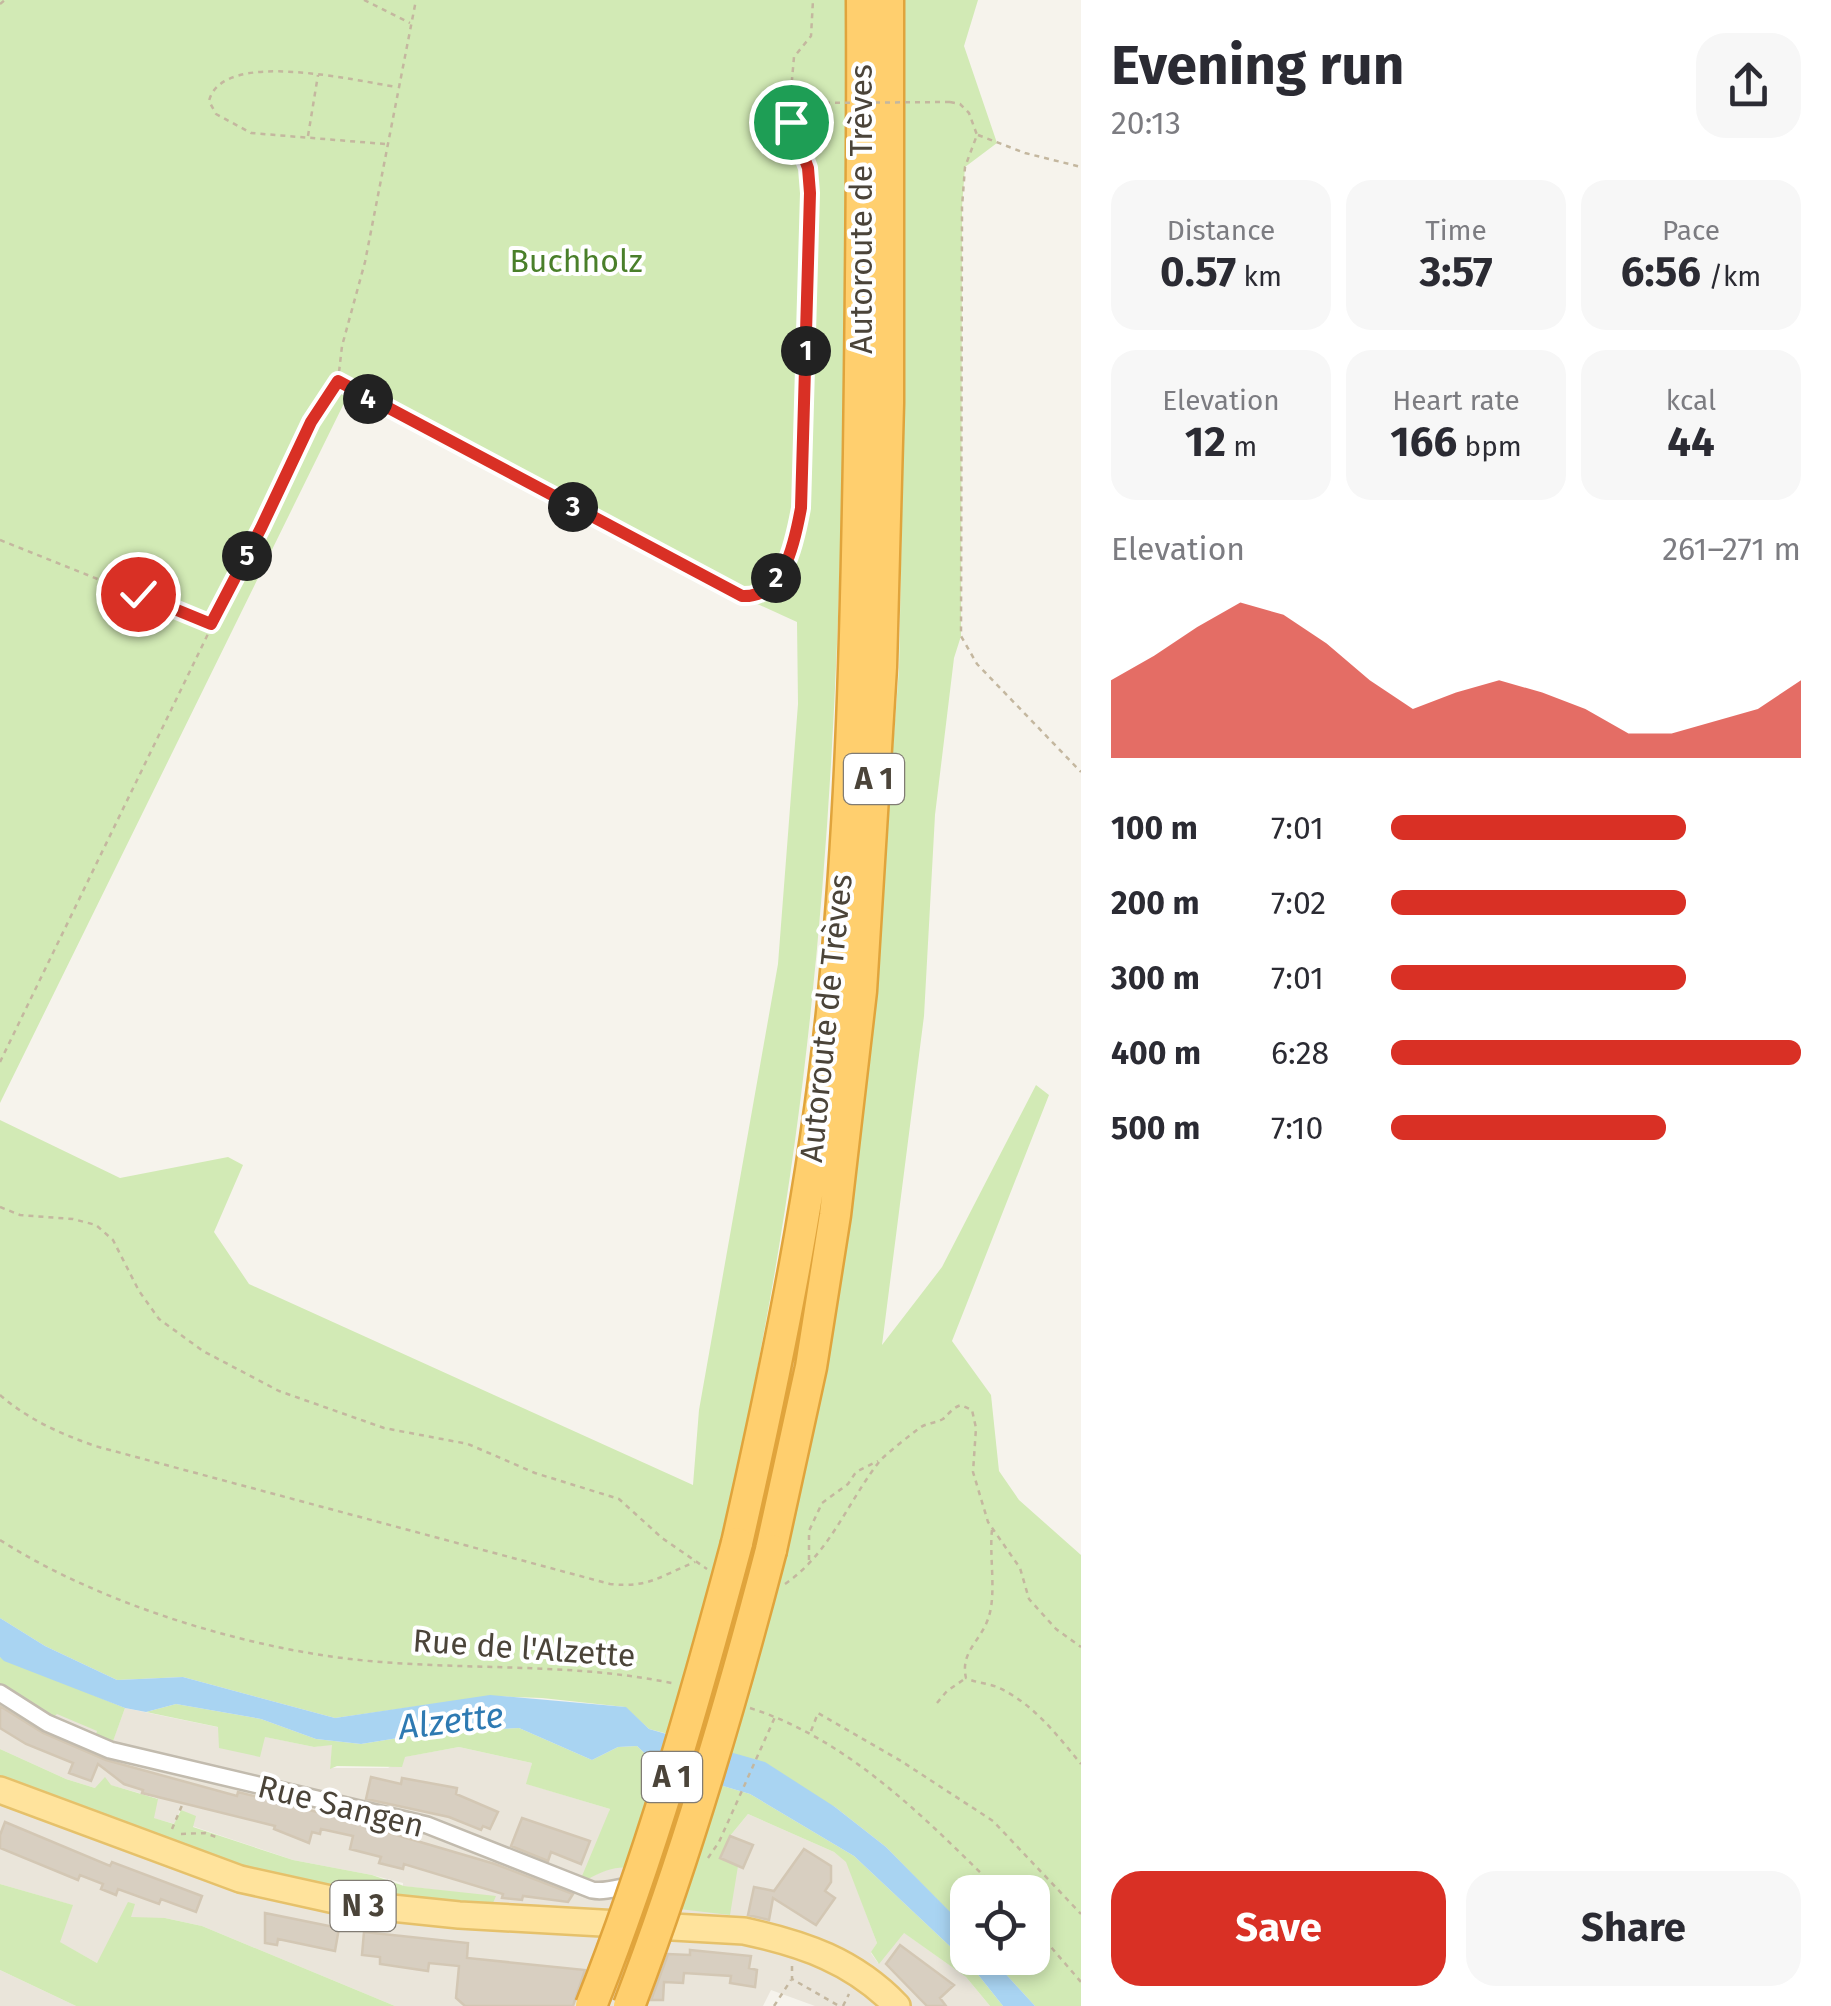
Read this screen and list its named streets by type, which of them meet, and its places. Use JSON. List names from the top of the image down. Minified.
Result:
{"streets":{"highway":["Autoroute de Trèves","A 1"],"main road":["N 3"],"street":["Rue Sangen"],"path":["Rue de l'Alzette"]},"crossings":[["Rue Sangen","N 3"]],"water":["Alzette"],"parks":["Buchholz"],"page":{"heading":["Evening run","20:13"],"stats":[["Distance","0.57 km"],["Time","3:57"],["Pace","6:56 /km"],["Elevation","12 m"],["Heart rate","166 bpm"],["kcal","44"]],"pins":["1","4","3","5","2"],"chart":["Elevation","261–271 m"],"list":[{"name":"100 m","note":"7:01"},{"name":"200 m","note":"7:02"},{"name":"300 m","note":"7:01"},{"name":"400 m","note":"6:28"},{"name":"500 m","note":"7:10"}],"buttons":["Save","Share"]}}
